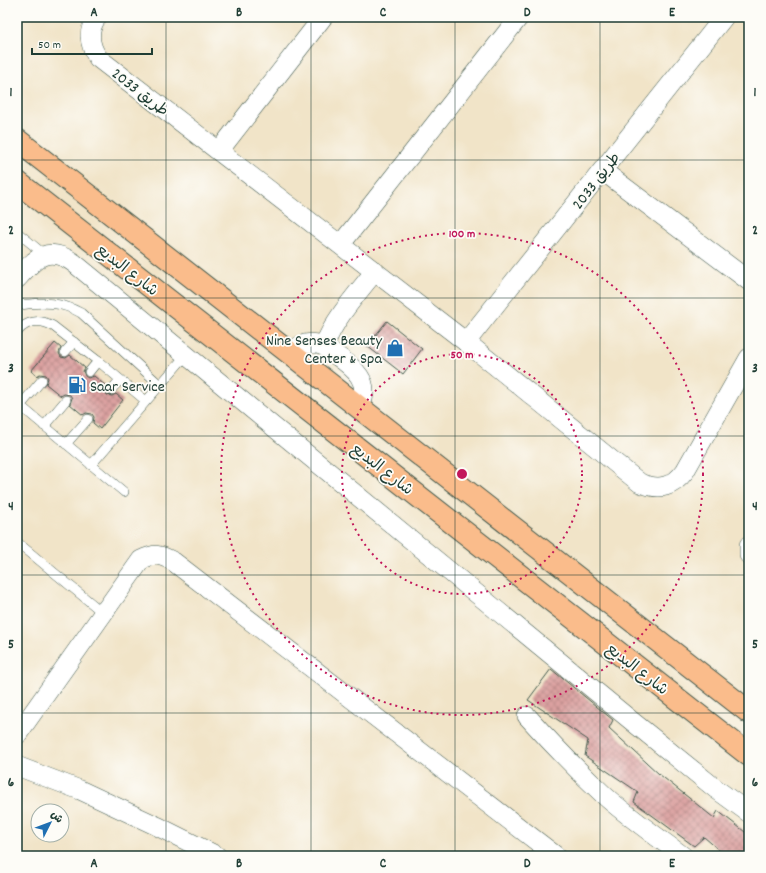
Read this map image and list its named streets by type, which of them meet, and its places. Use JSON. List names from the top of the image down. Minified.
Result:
{"streets":{"main road":["شارع البديع"],"street":["طريق 2033"]},"places":{"shop":["Nine Senses Beauty Center & Spa"],"fuel station":["Saar Service"]},"scale_bar":"50 m","north":"top right","grid":{"columns":["A","B","C","D","E"],"rows":["1","2","3","4","5","6"]},"rings":["100 m","50 m"]}
